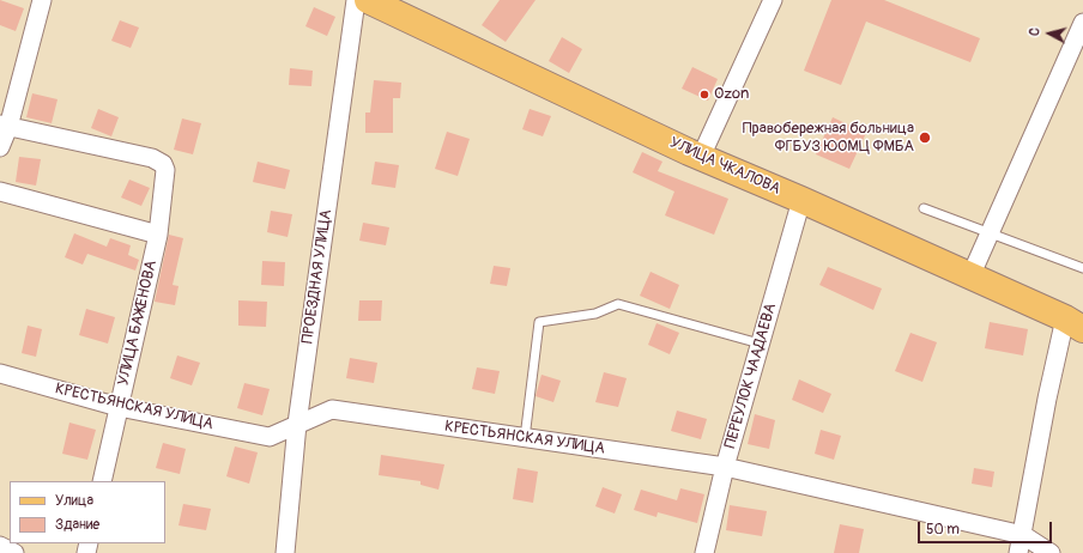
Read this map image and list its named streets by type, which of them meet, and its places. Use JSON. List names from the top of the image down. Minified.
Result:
{"streets":{"main road":["УЛИЦА ЧКАЛОВА"],"street":["ПРОЕЗДНАЯ УЛИЦА","УЛИЦА БАЖЕНОВА","ПЕРЕУЛОК ЧААДАЕВА","КРЕСТЬЯНСКАЯ УЛИЦА"]},"crossings":[["УЛИЦА ЧКАЛОВА","ПЕРЕУЛОК ЧААДАЕВА"],["ПРОЕЗДНАЯ УЛИЦА","КРЕСТЬЯНСКАЯ УЛИЦА"],["УЛИЦА БАЖЕНОВА","КРЕСТЬЯНСКАЯ УЛИЦА"],["ПЕРЕУЛОК ЧААДАЕВА","КРЕСТЬЯНСКАЯ УЛИЦА"]],"places":["Ozon","Правобережная больница ФГБУЗ ЮОМЦ ФМБА"],"legend":["Улица","Здание"],"scale_bar":"50 m","north":"left"}
